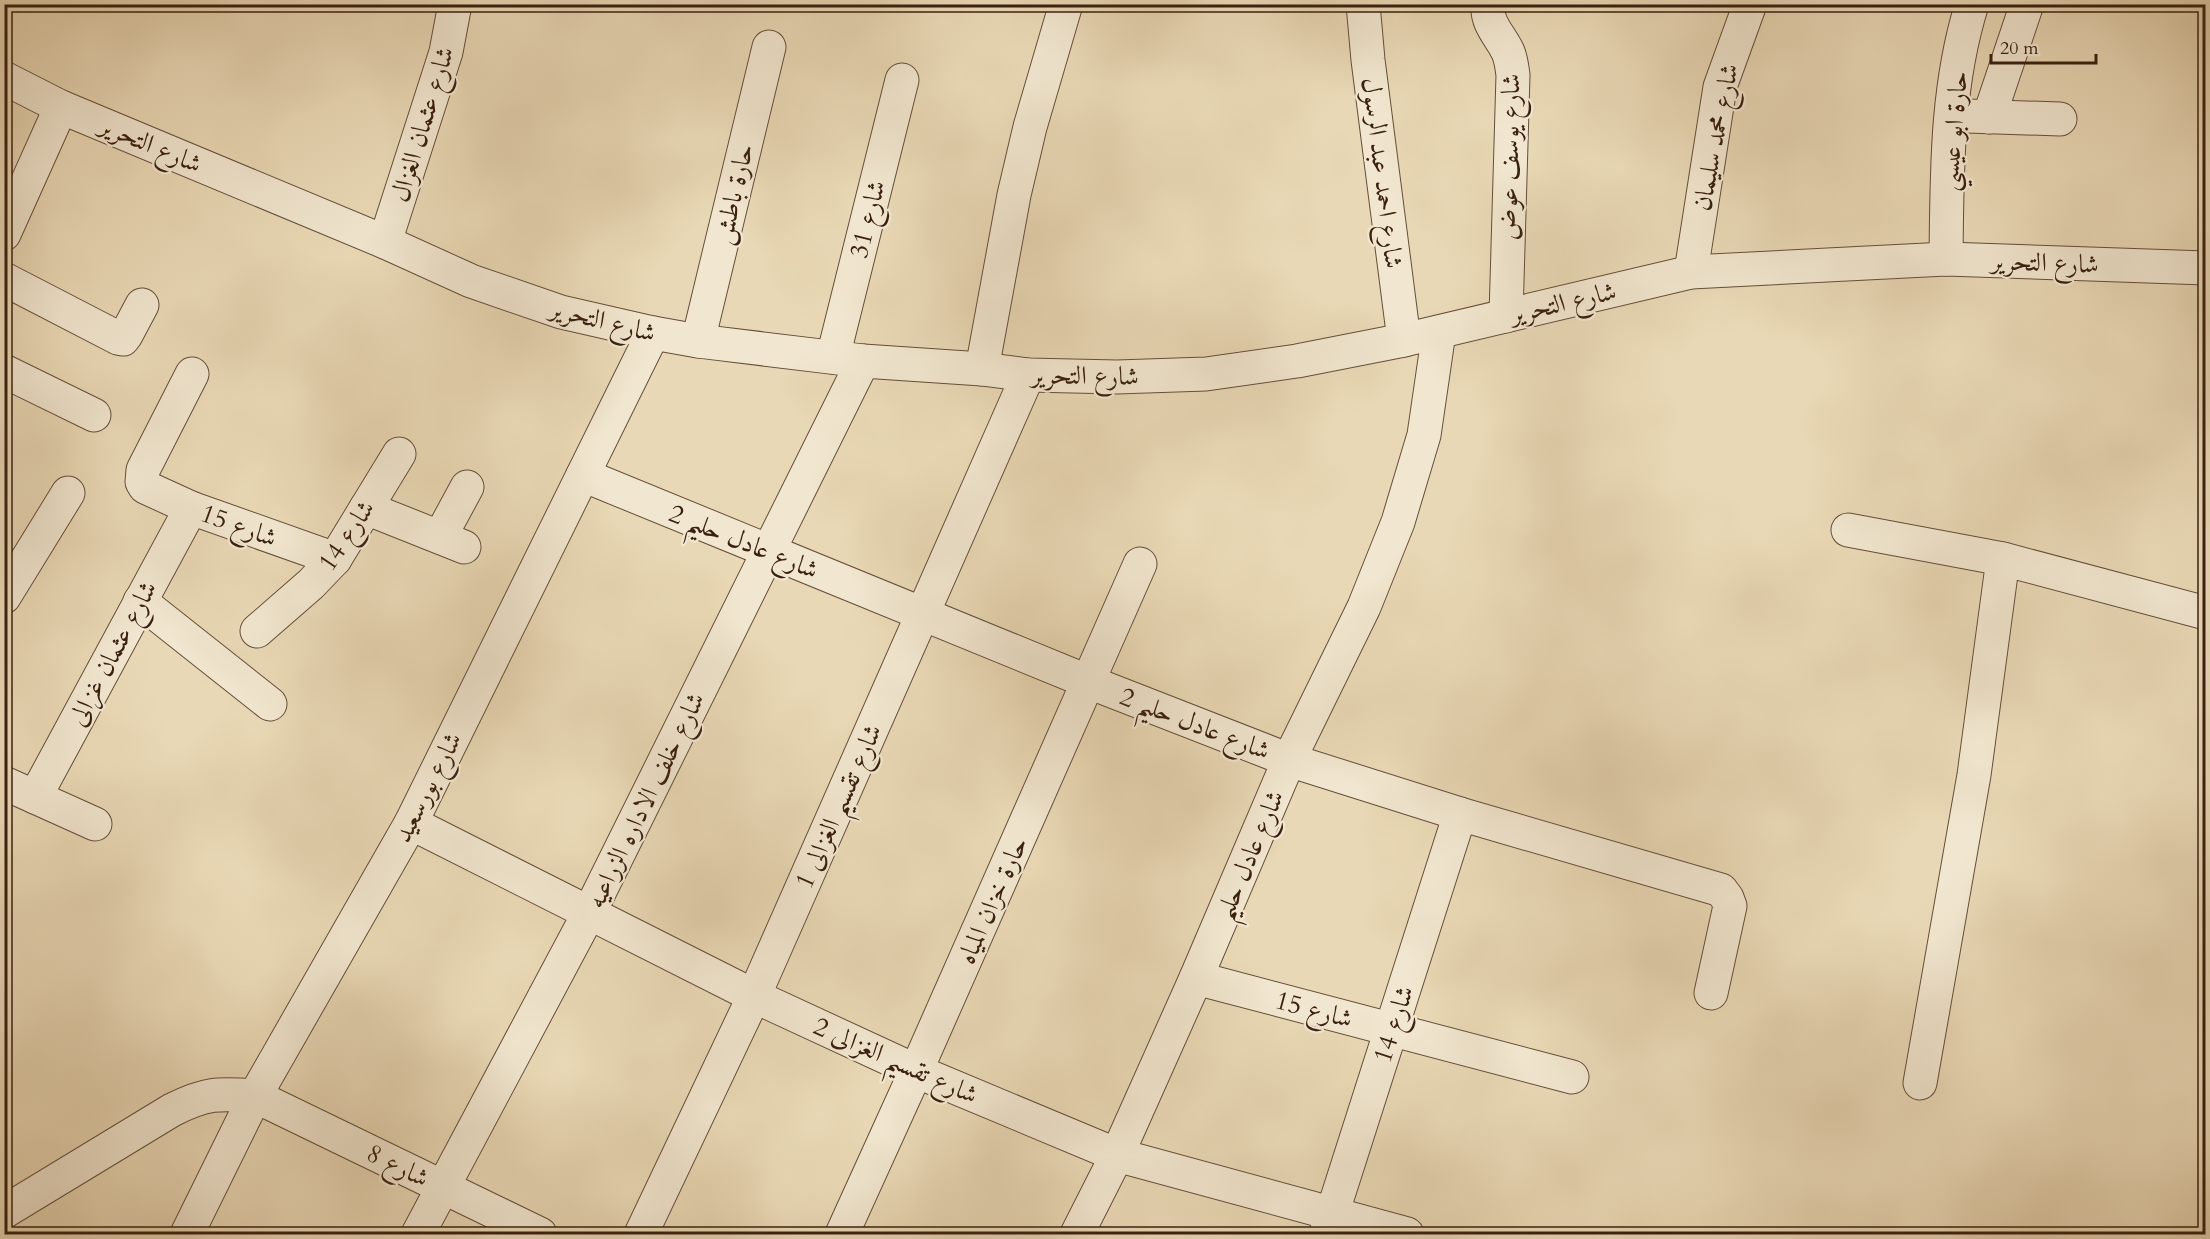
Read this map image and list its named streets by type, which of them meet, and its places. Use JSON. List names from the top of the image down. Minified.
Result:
{"streets":{"street":["شارع عثمان الغزال","حارة ابو عيسي","شارع محمد سليمان","شارع التحرير","شارع يوسف عوض","شارع احمد عبد الرسول","حارة باطش","شارع 31","شارع 15","شارع 14","شارع عادل حليم 2","شارع عثمان غزالى","شارع بورسعيد","شارع خلف الاداره الزراعيه","شارع تقسيم الغزالى 1","شارع عادل حليم","حارة خزان المياه","شارع تقسيم الغزالى 2","شارع 8"]},"crossings":[["شارع عثمان الغزال","شارع التحرير"],["حارة ابو عيسي","شارع التحرير"],["شارع محمد سليمان","شارع التحرير"],["شارع التحرير","شارع يوسف عوض"],["شارع التحرير","شارع احمد عبد الرسول"],["شارع التحرير","حارة باطش"],["شارع التحرير","شارع 31"],["شارع التحرير","شارع بورسعيد"],["شارع التحرير","شارع خلف الاداره الزراعيه"],["شارع التحرير","شارع تقسيم الغزالى 1"],["شارع التحرير","شارع عادل حليم"],["شارع 31","شارع خلف الاداره الزراعيه"],["شارع 15","شارع 14"],["شارع 15","شارع عثمان غزالى"],["شارع 15","شارع عادل حليم"],["شارع 14","شارع عادل حليم 2"],["شارع 14","شارع تقسيم الغزالى 2"],["شارع عادل حليم 2","شارع بورسعيد"],["شارع عادل حليم 2","شارع خلف الاداره الزراعيه"],["شارع عادل حليم 2","شارع تقسيم الغزالى 1"],["شارع عادل حليم 2","شارع عادل حليم"],["شارع عادل حليم 2","حارة خزان المياه"],["شارع بورسعيد","شارع تقسيم الغزالى 2"],["شارع بورسعيد","شارع 8"],["شارع خلف الاداره الزراعيه","شارع تقسيم الغزالى 2"],["شارع خلف الاداره الزراعيه","شارع 8"],["شارع تقسيم الغزالى 1","شارع تقسيم الغزالى 2"],["شارع عادل حليم","شارع تقسيم الغزالى 2"],["حارة خزان المياه","شارع تقسيم الغزالى 2"]],"scale_bar":"20 m"}
